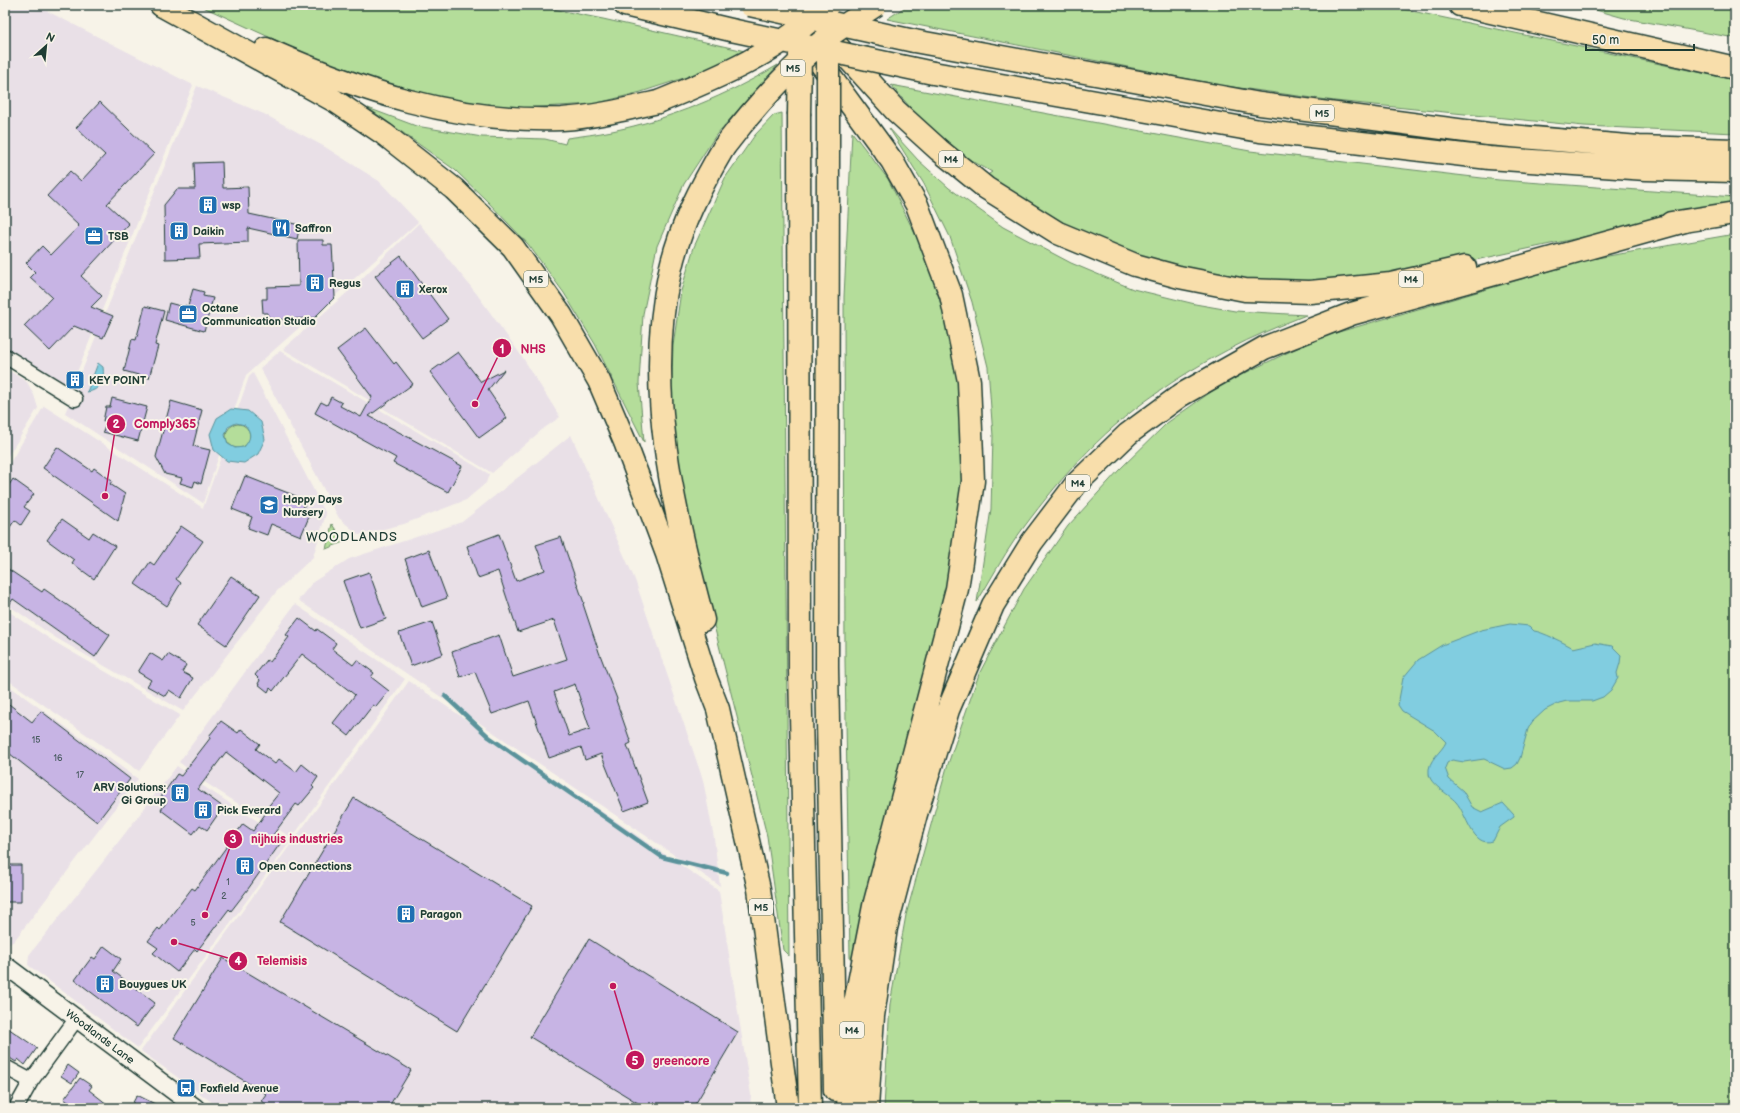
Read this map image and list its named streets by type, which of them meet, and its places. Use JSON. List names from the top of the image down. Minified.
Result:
{"streets":{"highway":["M5","M4"],"street":["Woodlands Lane"]},"crossings":[["M5","M4"]],"districts":["WOODLANDS"],"places":{"building":["wsp","Daikin","Regus","Xerox","KEY POINT","ARV Solutions; Gi Group","Pick Everard","Open Connections","Paragon","Bouygues UK"],"restaurant":["Saffron"],"office":["TSB","Octane Communication Studio"],"other":["NHS","Comply365","nijhuis industries","Telemisis","greencore"],"school or university":["Happy Days Nursery"],"bus stop":["Foxfield Avenue"]},"house_numbers":["15","16","17","1","2","5"],"scale_bar":"50 m","north":"top right"}
